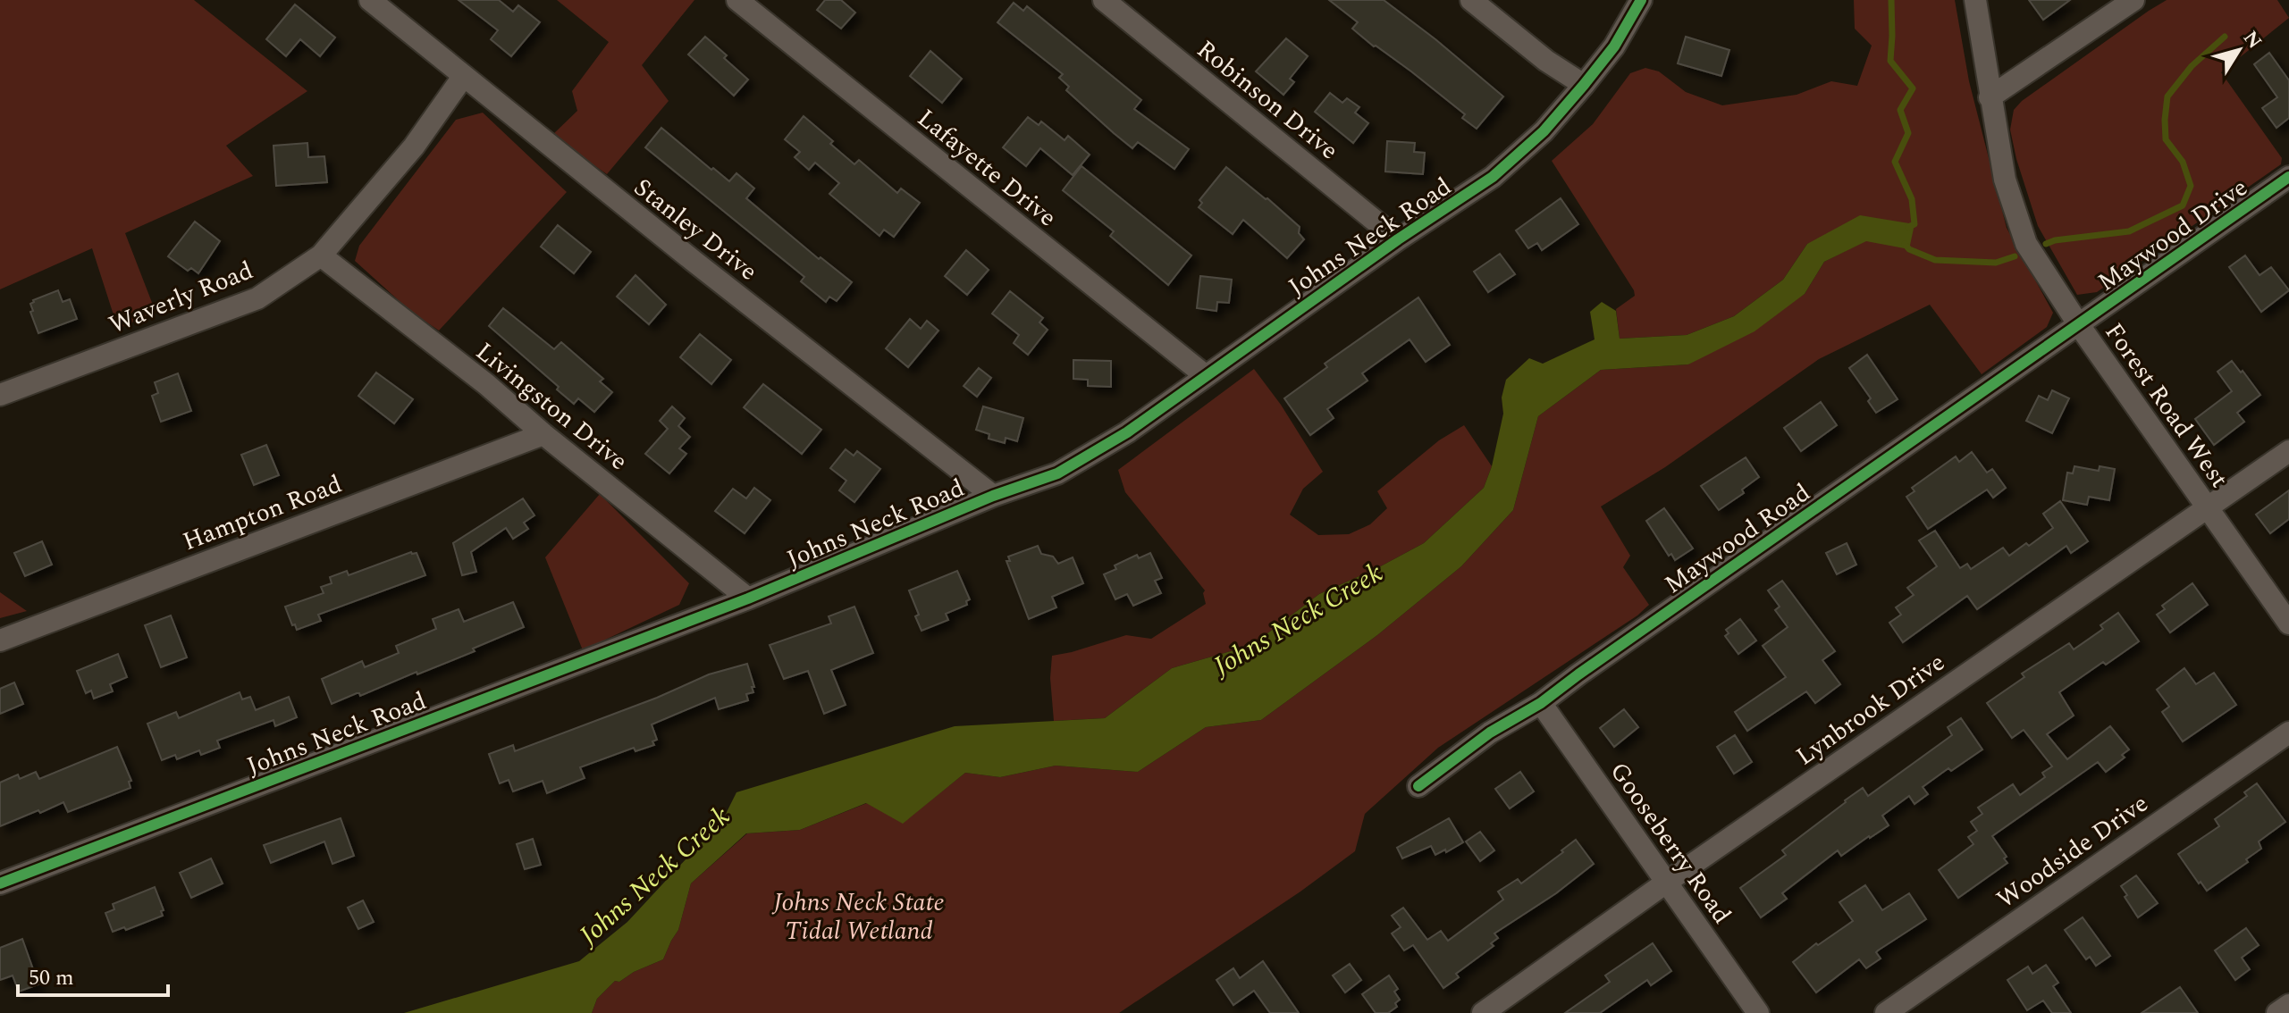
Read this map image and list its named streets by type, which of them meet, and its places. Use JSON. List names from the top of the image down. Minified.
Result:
{"streets":{"street":["Robinson Drive","Lafayette Drive","Stanley Drive","Maywood Drive","Johns Neck Road","Waverly Road","Forest Road West","Livingston Drive","Hampton Road","Maywood Road","Lynbrook Drive","Gooseberry Road","Woodside Drive"]},"crossings":[["Robinson Drive","Johns Neck Road"],["Lafayette Drive","Johns Neck Road"],["Stanley Drive","Johns Neck Road"],["Stanley Drive","Waverly Road"],["Maywood Drive","Forest Road West"],["Maywood Drive","Maywood Road"],["Johns Neck Road","Livingston Drive"],["Waverly Road","Livingston Drive"],["Forest Road West","Maywood Road"],["Forest Road West","Lynbrook Drive"],["Livingston Drive","Hampton Road"],["Maywood Road","Gooseberry Road"],["Lynbrook Drive","Gooseberry Road"]],"water":["Johns Neck Creek"],"parks":["Johns Neck State Tidal Wetland"],"scale_bar":"50 m","north":"top right"}
